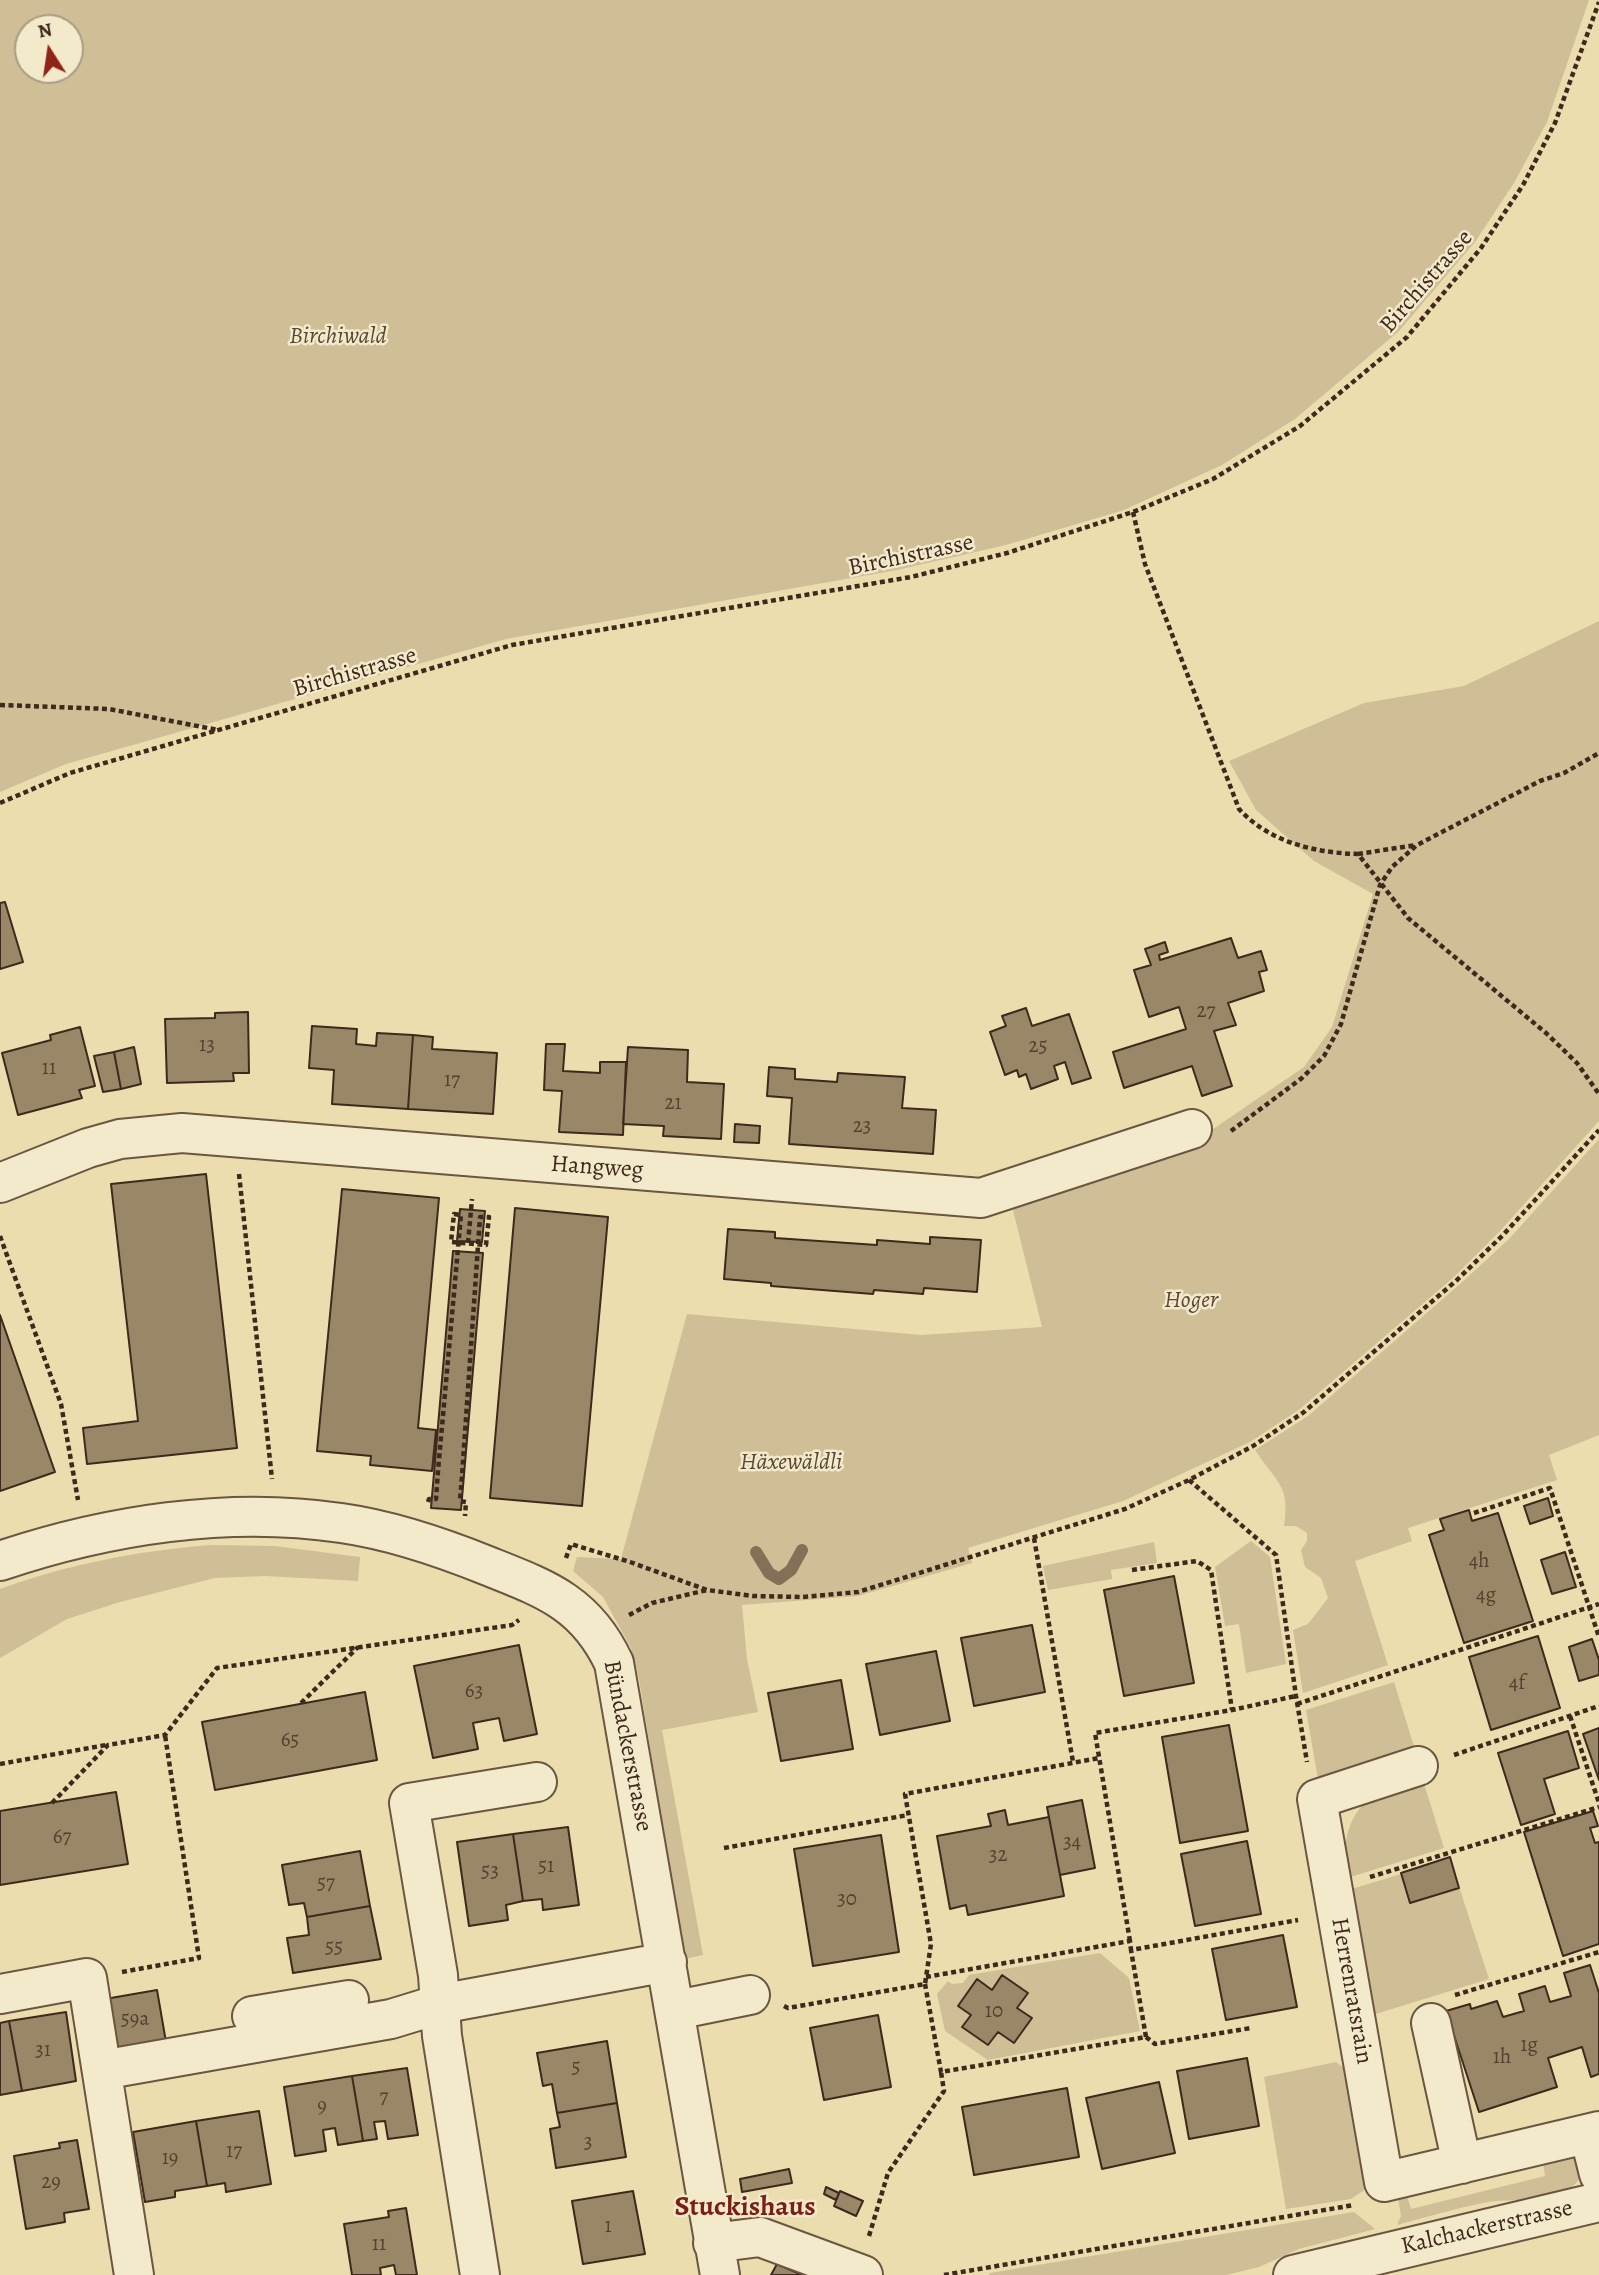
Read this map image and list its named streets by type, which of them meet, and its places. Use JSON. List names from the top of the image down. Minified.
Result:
{"streets":{"street":["Hangweg","Bündackerstrasse","Herrenratsrain","Kalchackerstrasse"],"path":["Birchistrasse"]},"districts":["Stuckishaus"],"parks":["Birchiwald","Hoger","Häxewäldli"],"house_numbers":["27","13","25","11","17","21","23","4h","4g","4f","63","65","67","34","32","51","53","57","30","55","10","59a","1g","31","1h","5","7","9","3","17","19","29","1","11"],"north":"top"}
